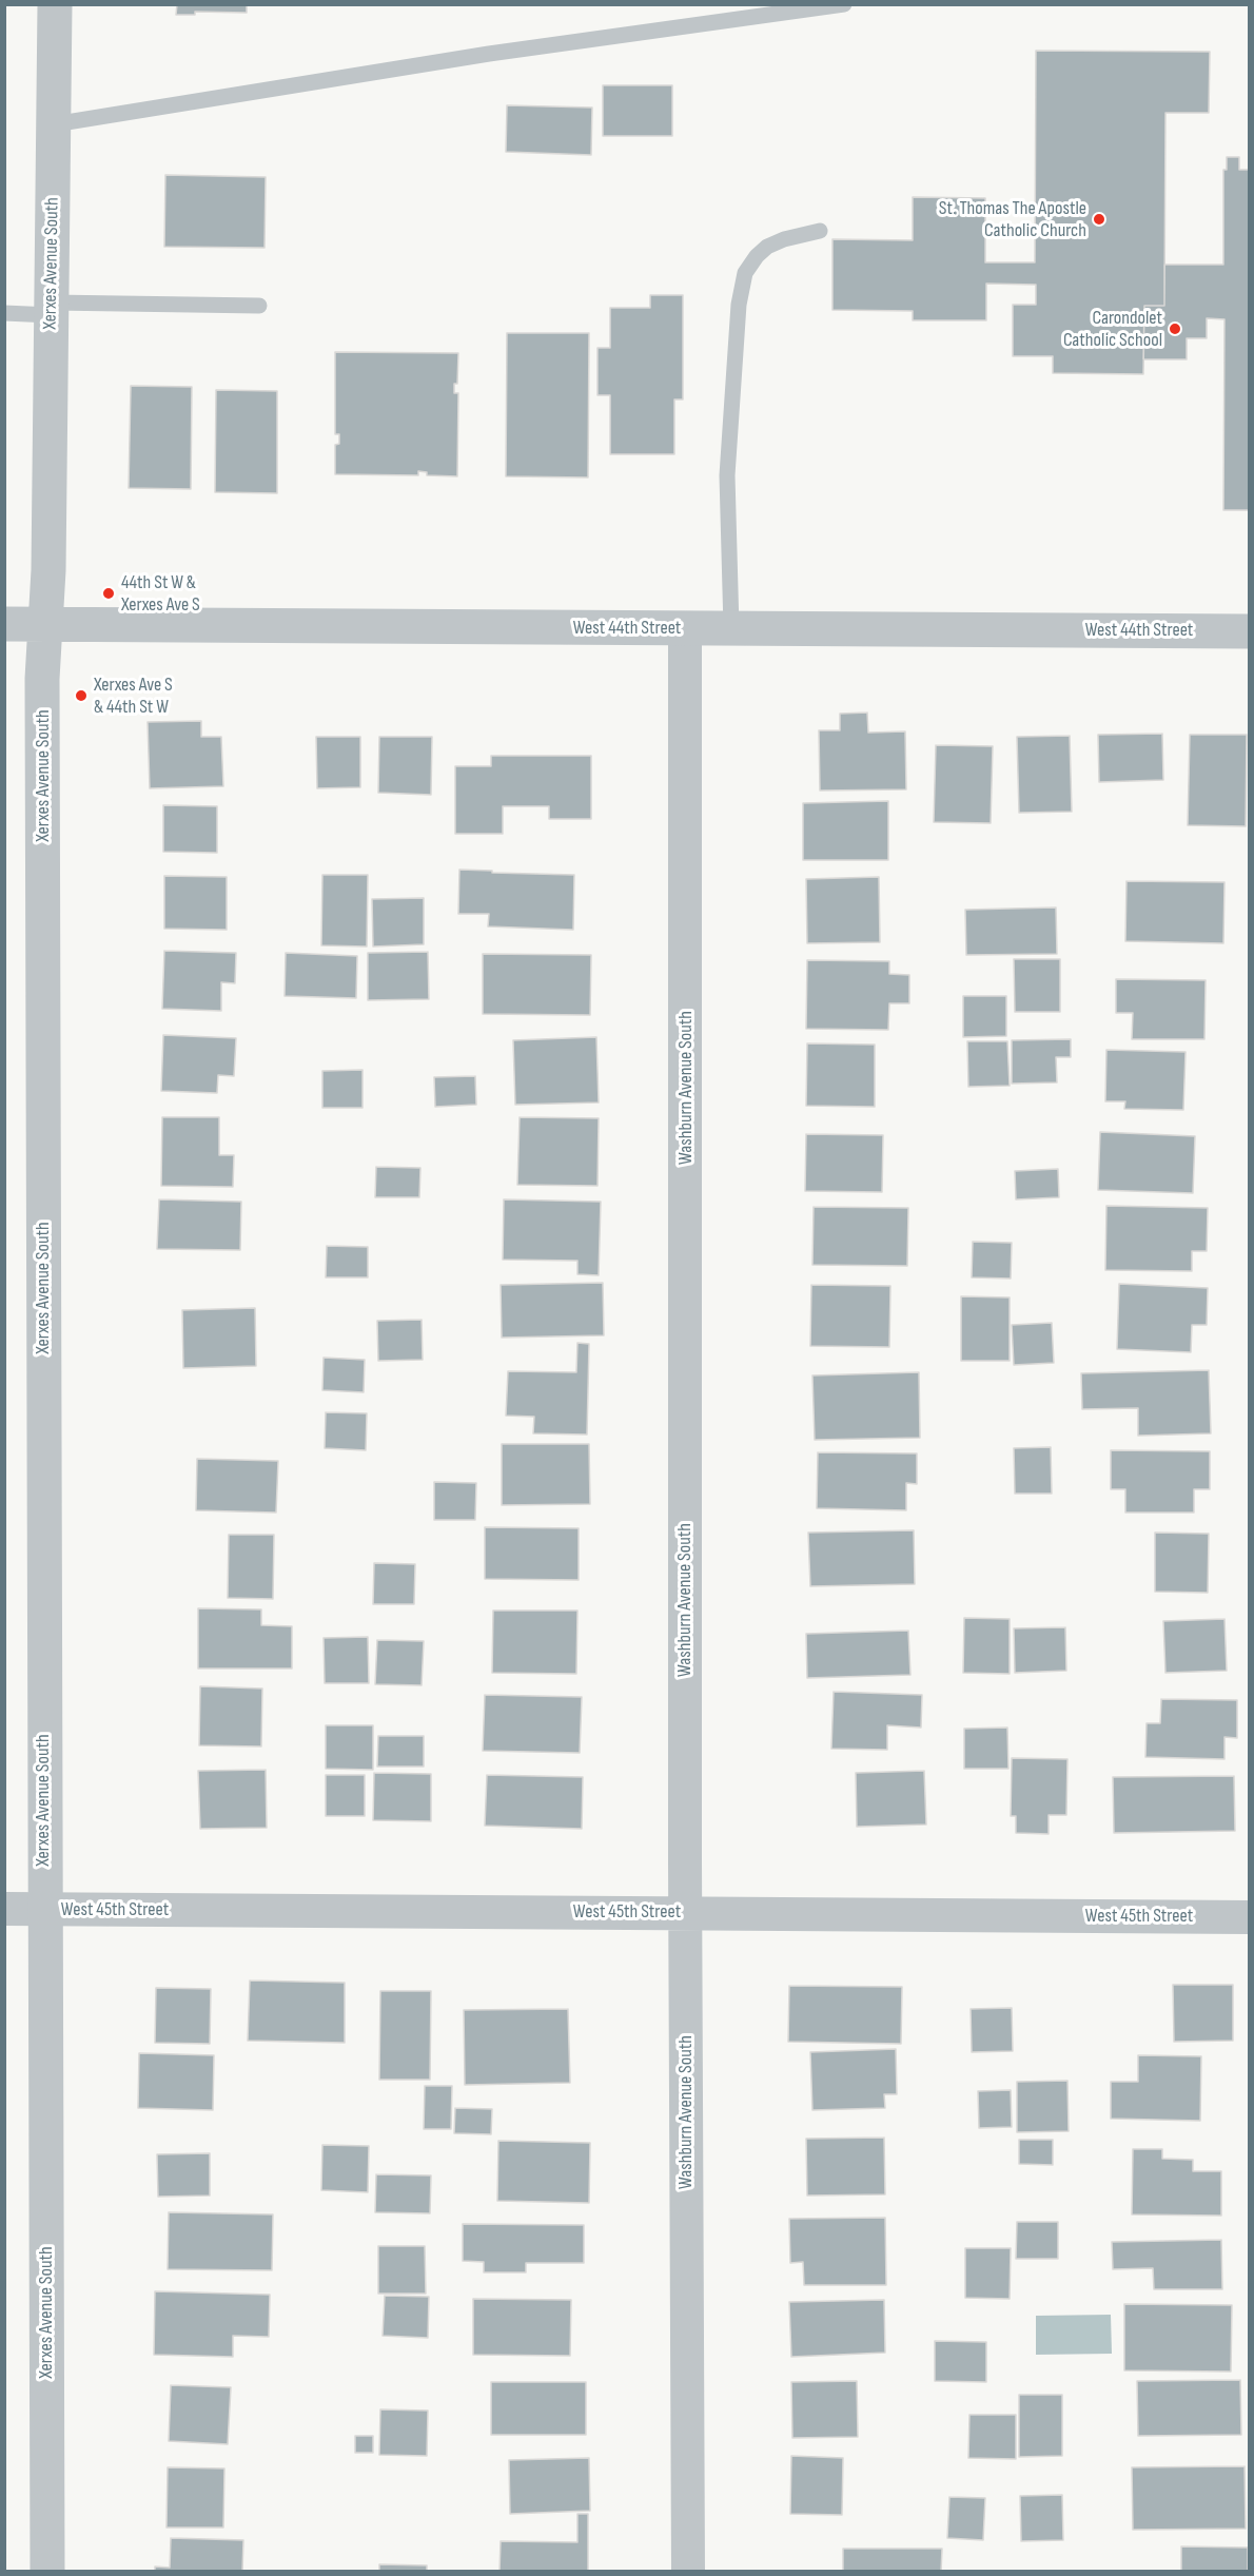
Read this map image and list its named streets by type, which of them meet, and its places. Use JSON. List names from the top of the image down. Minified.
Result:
{"streets":{"street":["Xerxes Avenue South","West 44th Street","Washburn Avenue South","West 45th Street"]},"crossings":[["Xerxes Avenue South","West 44th Street"],["Xerxes Avenue South","West 45th Street"],["West 44th Street","Washburn Avenue South"],["Washburn Avenue South","West 45th Street"]],"places":["St. Thomas The Apostle Catholic Church","Carondolet Catholic School","44th St W & Xerxes Ave S","Xerxes Ave S & 44th St W"]}
